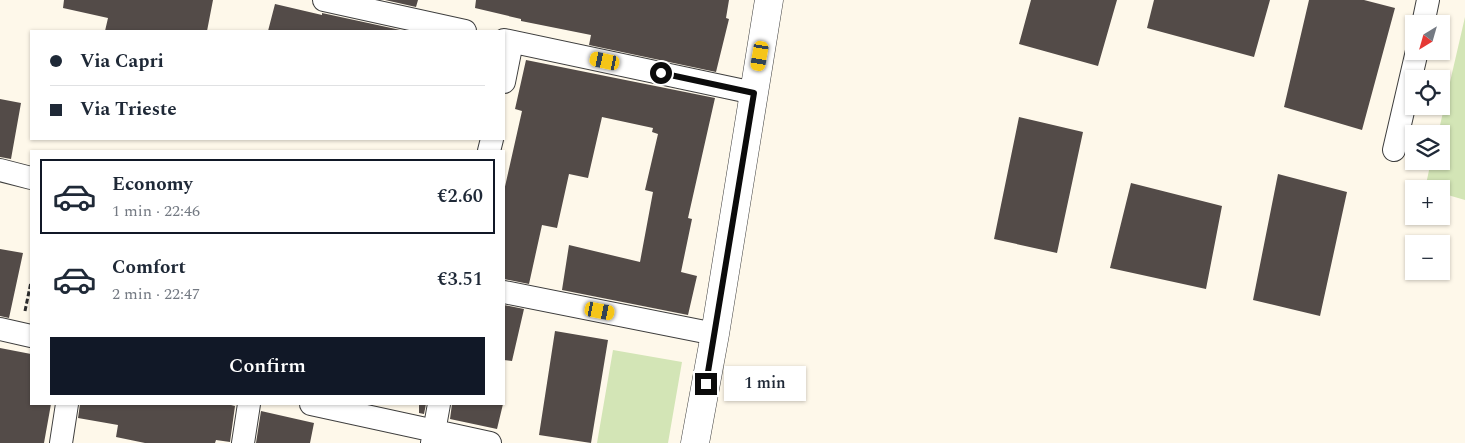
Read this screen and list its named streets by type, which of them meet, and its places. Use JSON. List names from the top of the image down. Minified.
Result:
{"north":"bottom left","page":{"map_buttons":["+","−"],"banner":["Via Capri","Via Trieste"],"list":[{"name":"Economy","note":"1 min · 22:46","value":"€2.60"},{"name":"Comfort","note":"2 min · 22:47","value":"€3.51"}],"buttons":"Confirm","bubble":"1 min"}}
